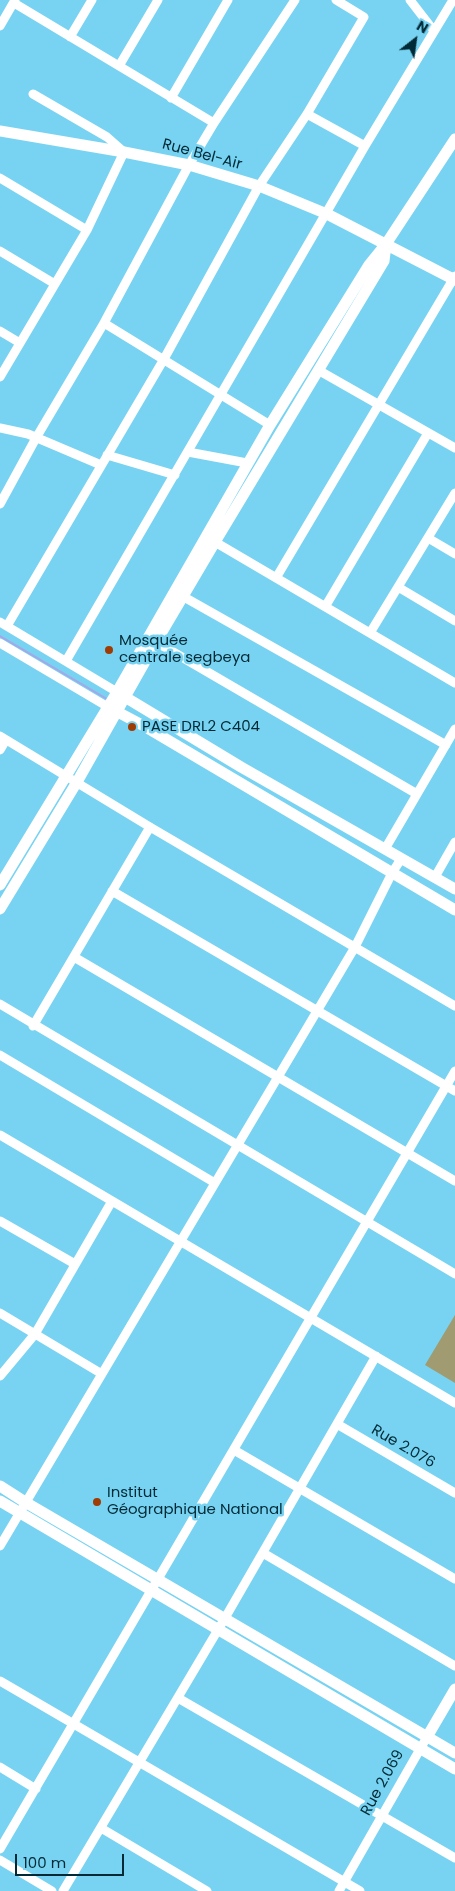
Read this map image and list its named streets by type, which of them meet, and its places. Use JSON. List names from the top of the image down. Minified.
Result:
{"streets":{"street":["Rue Bel-Air","Rue 2.076","Rue 2.069"]},"places":["Mosquée centrale segbeya","PASE DRL2 C404","Institut Géographique National"],"scale_bar":"100 m","north":"top right"}
